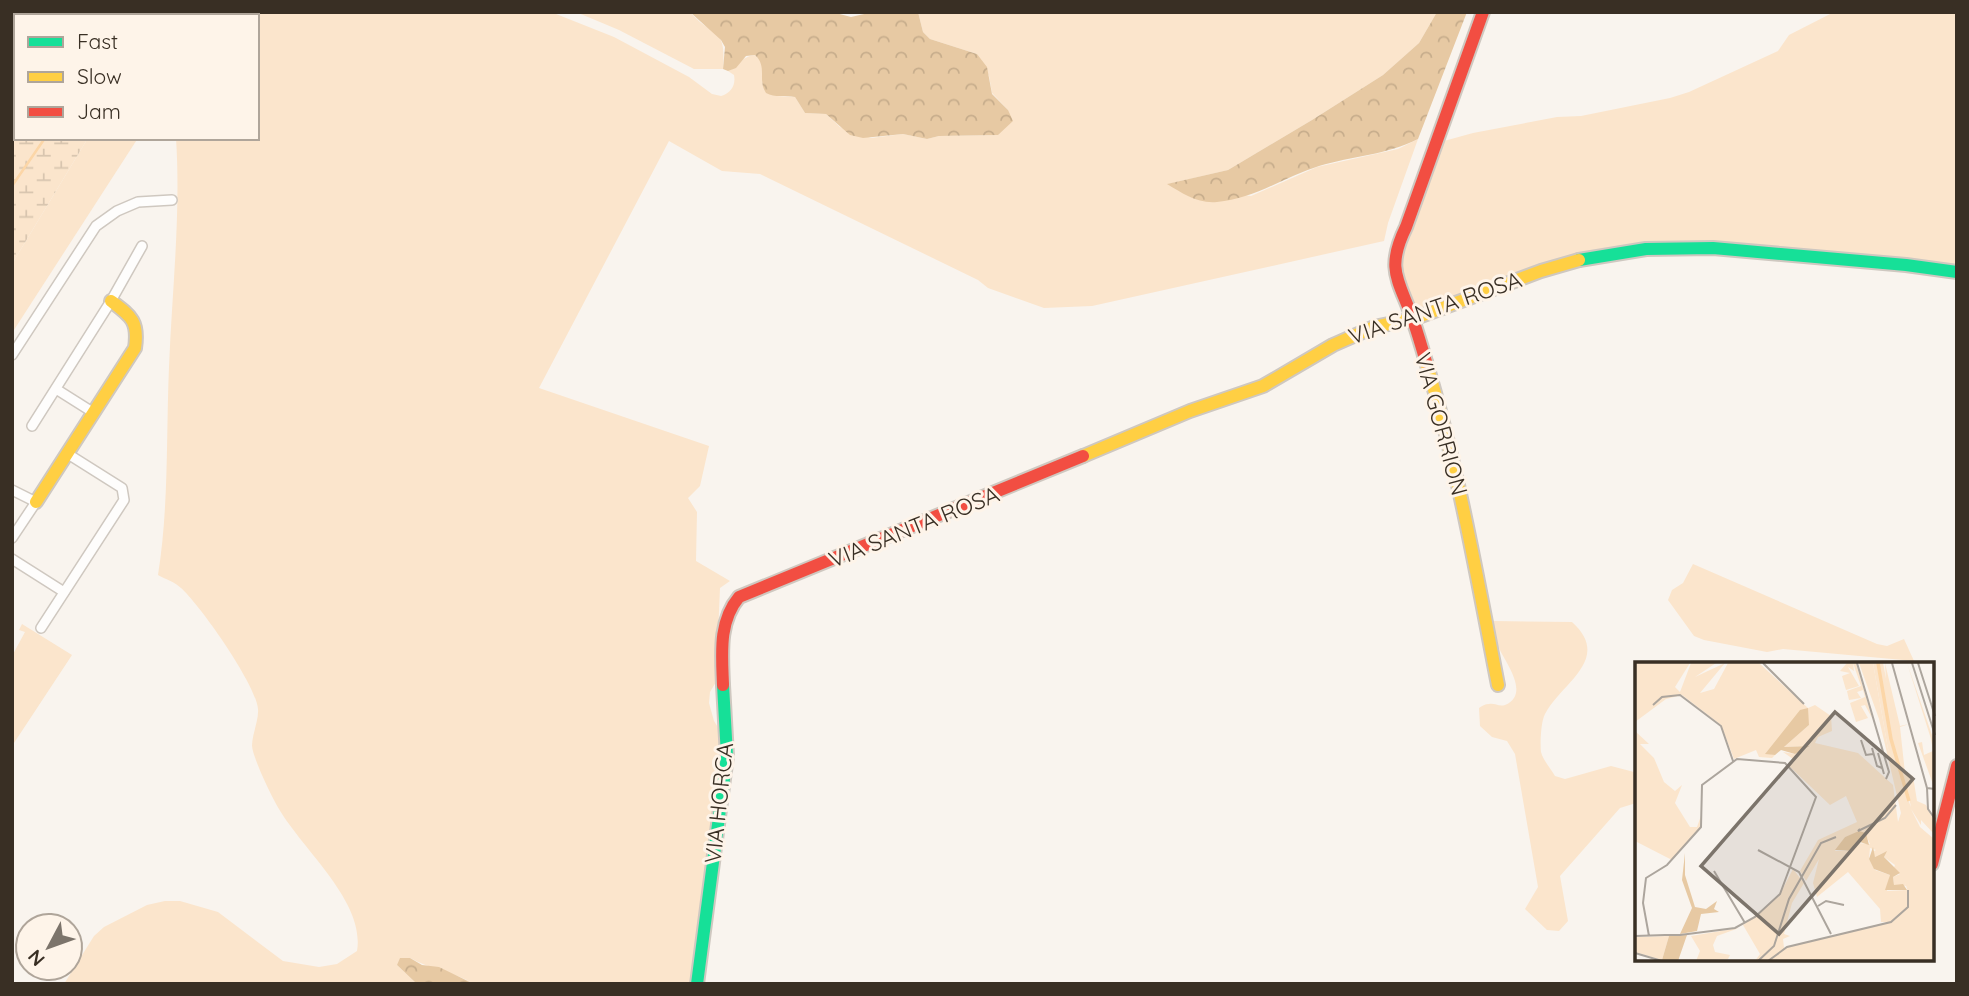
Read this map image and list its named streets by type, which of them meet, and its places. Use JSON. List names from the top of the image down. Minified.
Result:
{"streets":{"street":["VIA SANTA ROSA","VIA GORRION","VIA HORCA"]},"crossings":[["VIA SANTA ROSA","VIA GORRION"],["VIA SANTA ROSA","VIA HORCA"]],"legend":["Fast","Slow","Jam"],"north":"bottom left"}
